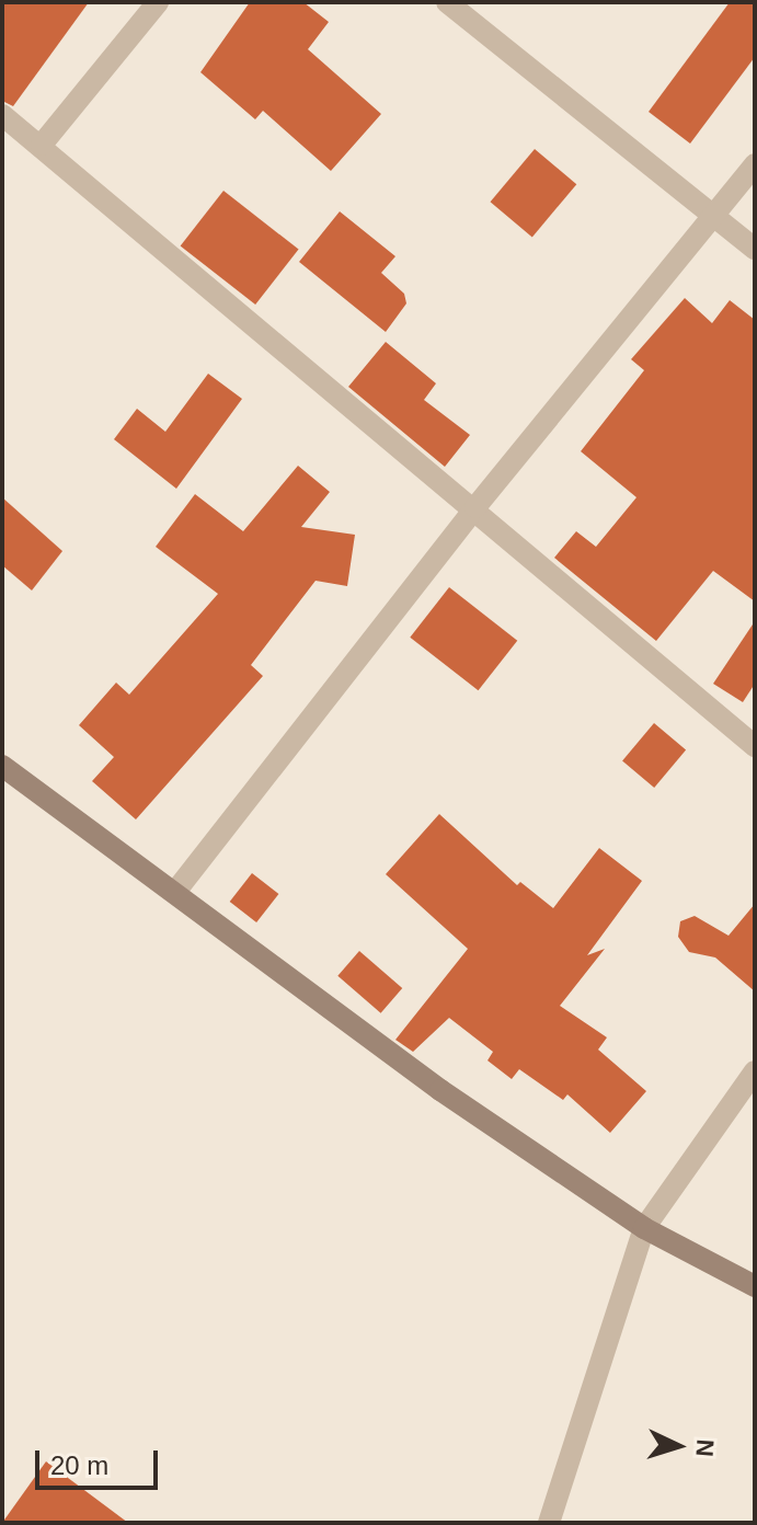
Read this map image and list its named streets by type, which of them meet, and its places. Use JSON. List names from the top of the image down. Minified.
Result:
{"scale_bar":"20 m","north":"right"}
